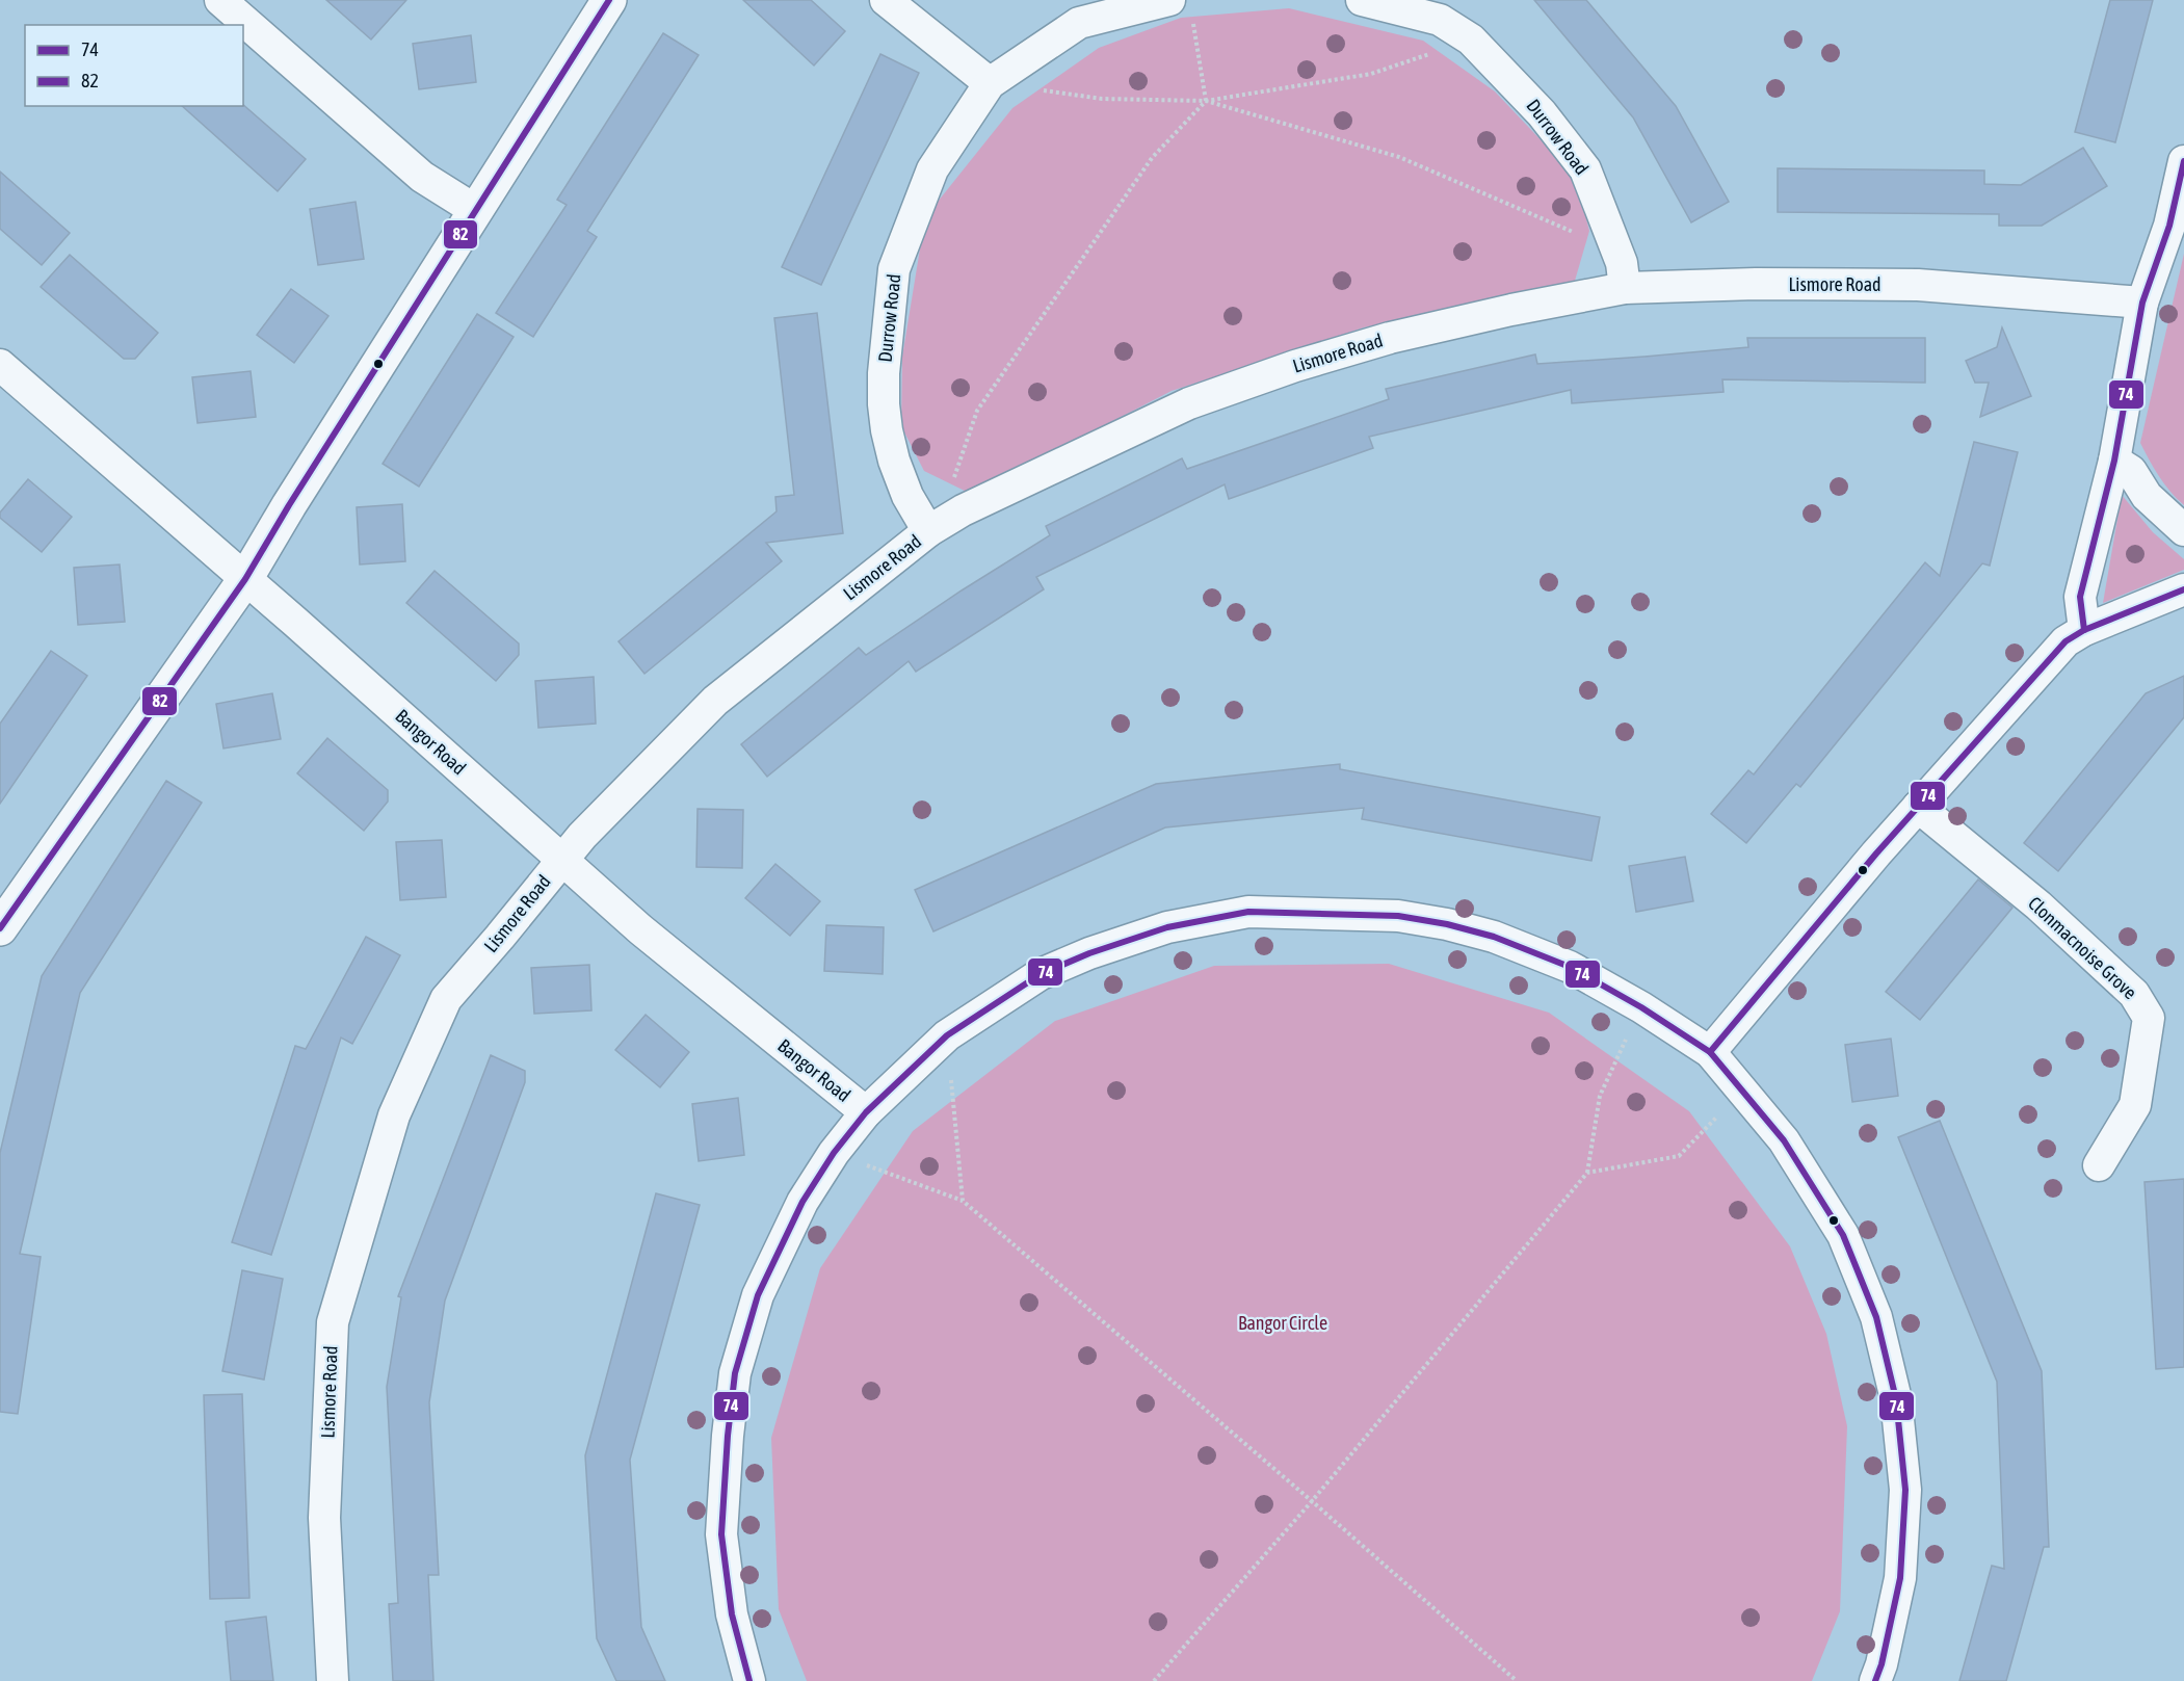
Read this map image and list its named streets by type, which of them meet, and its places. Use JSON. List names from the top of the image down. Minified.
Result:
{"streets":{"street":["Durrow Road","Lismore Road","Bangor Road","Clonmacnoise Grove"]},"crossings":[["Durrow Road","Lismore Road"],["Lismore Road","Bangor Road"]],"parks":["Bangor Circle"],"lines":["transit line 82","transit line 74"],"legend":["74","82"]}
